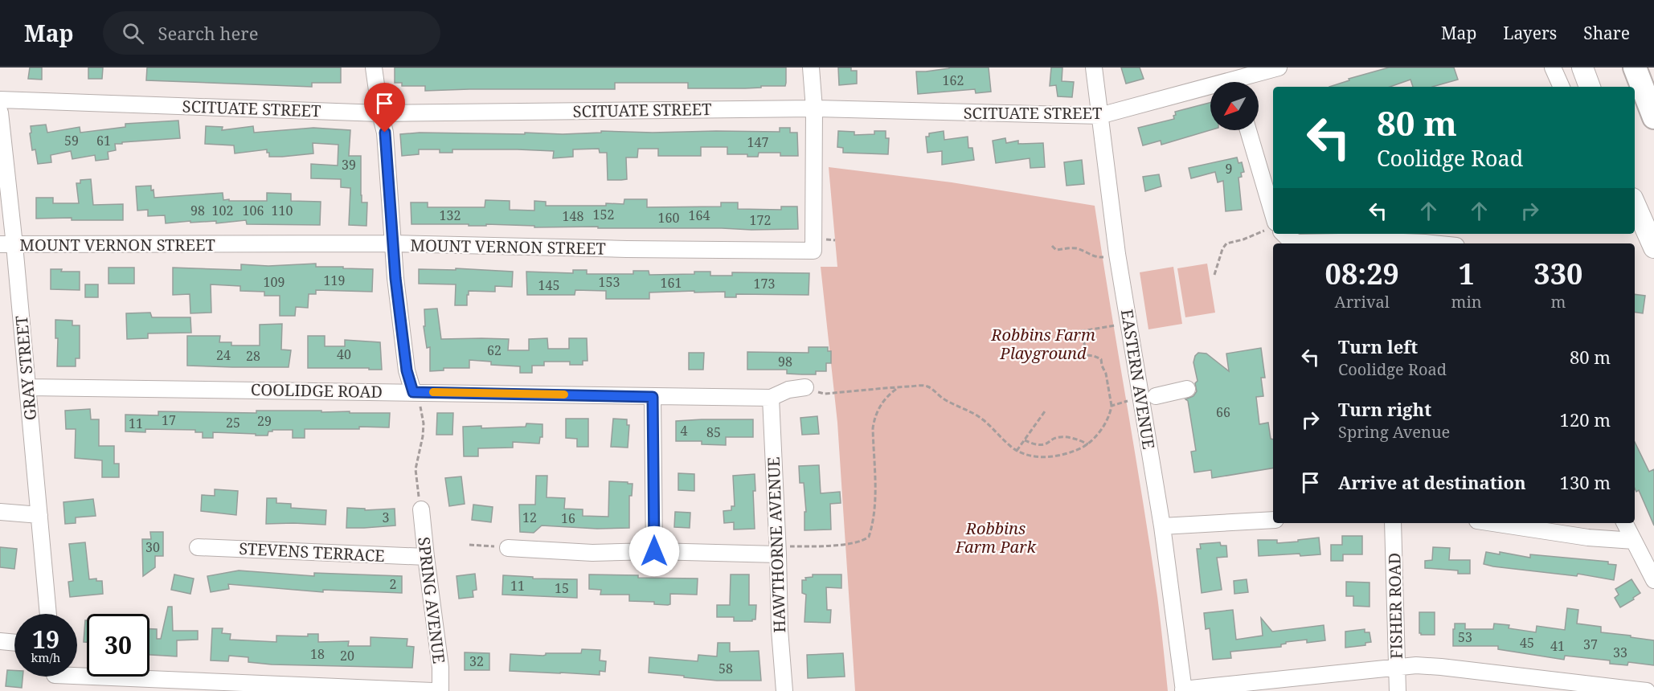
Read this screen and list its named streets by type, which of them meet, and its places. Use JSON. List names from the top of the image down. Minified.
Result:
{"streets":{"street":["SCITUATE STREET","MOUNT VERNON STREET","GRAY STREET","EASTERN AVENUE","COOLIDGE ROAD","HAWTHORNE AVENUE","STEVENS TERRACE","SPRING AVENUE","FISHER ROAD"]},"crossings":[["SCITUATE STREET","MOUNT VERNON STREET"],["SCITUATE STREET","EASTERN AVENUE"],["MOUNT VERNON STREET","GRAY STREET"],["GRAY STREET","COOLIDGE ROAD"],["COOLIDGE ROAD","HAWTHORNE AVENUE"],["STEVENS TERRACE","SPRING AVENUE"]],"parks":["Robbins Farm Playground","Robbins Farm Park"],"house_numbers":["162","59","61","147","39","9","98","102","106","110","152","132","164","148","160","172","119","109","153","161","173","145","62","40","24","28","98","66","17","29","25","11","4","85","3","12","16","30","2","11","15","53","45","37","41","33","18","20","32","58"],"north":"bottom left","page":{"header":"Map","search":"Search here","nav":["Map","Layers","Share"],"turn":["80 m","Coolidge Road"],"eta":["08:29","Arrival","1","min","330","m"],"list":[{"name":"Turn left","note":"Coolidge Road","value":"80 m"},{"name":"Turn right","note":"Spring Avenue","value":"120 m"},{"name":"Arrive at destination","value":"130 m"}],"speed":"19 km/h","limit":"30"}}
